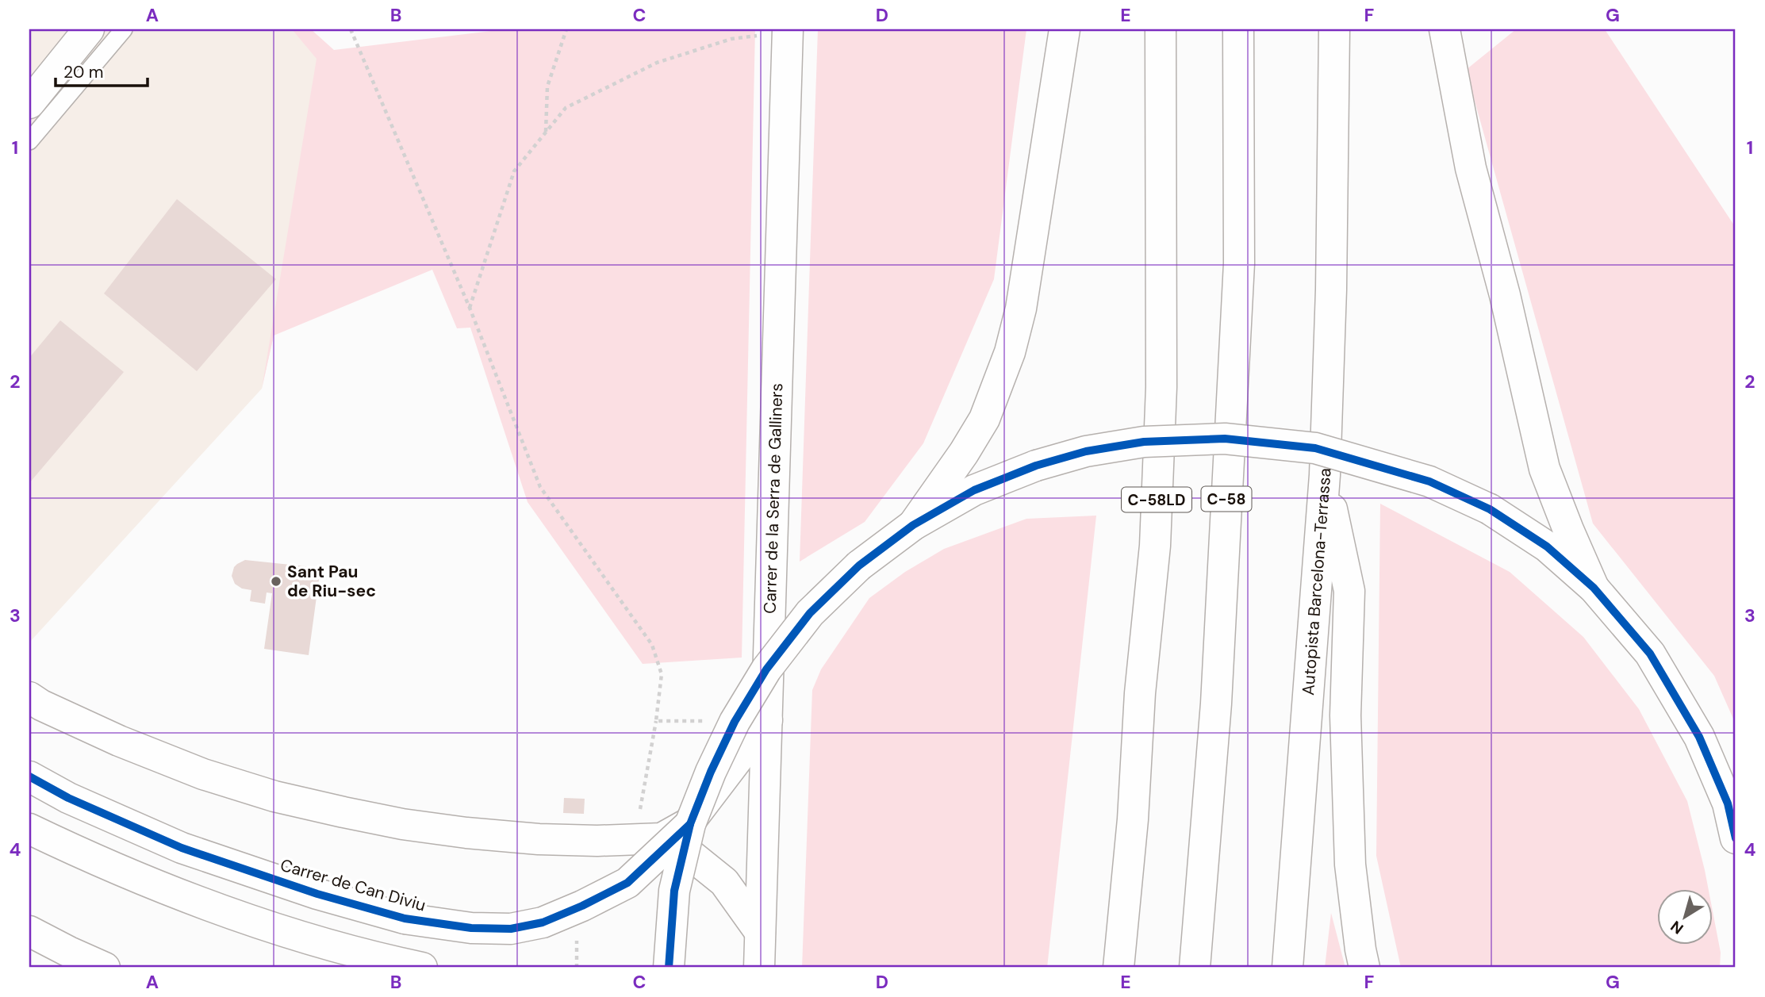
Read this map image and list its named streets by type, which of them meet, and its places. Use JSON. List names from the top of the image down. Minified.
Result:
{"streets":{"main road":["Carrer de la Serra de Galliners","C-58","C-58LD","Autopista Barcelona-Terrassa","Carrer de Can Diviu"]},"places":["Sant Pau de Riu-sec"],"scale_bar":"20 m","north":"bottom left","grid":{"columns":["A","B","C","D","E","F","G"],"rows":["1","2","3","4"]}}
